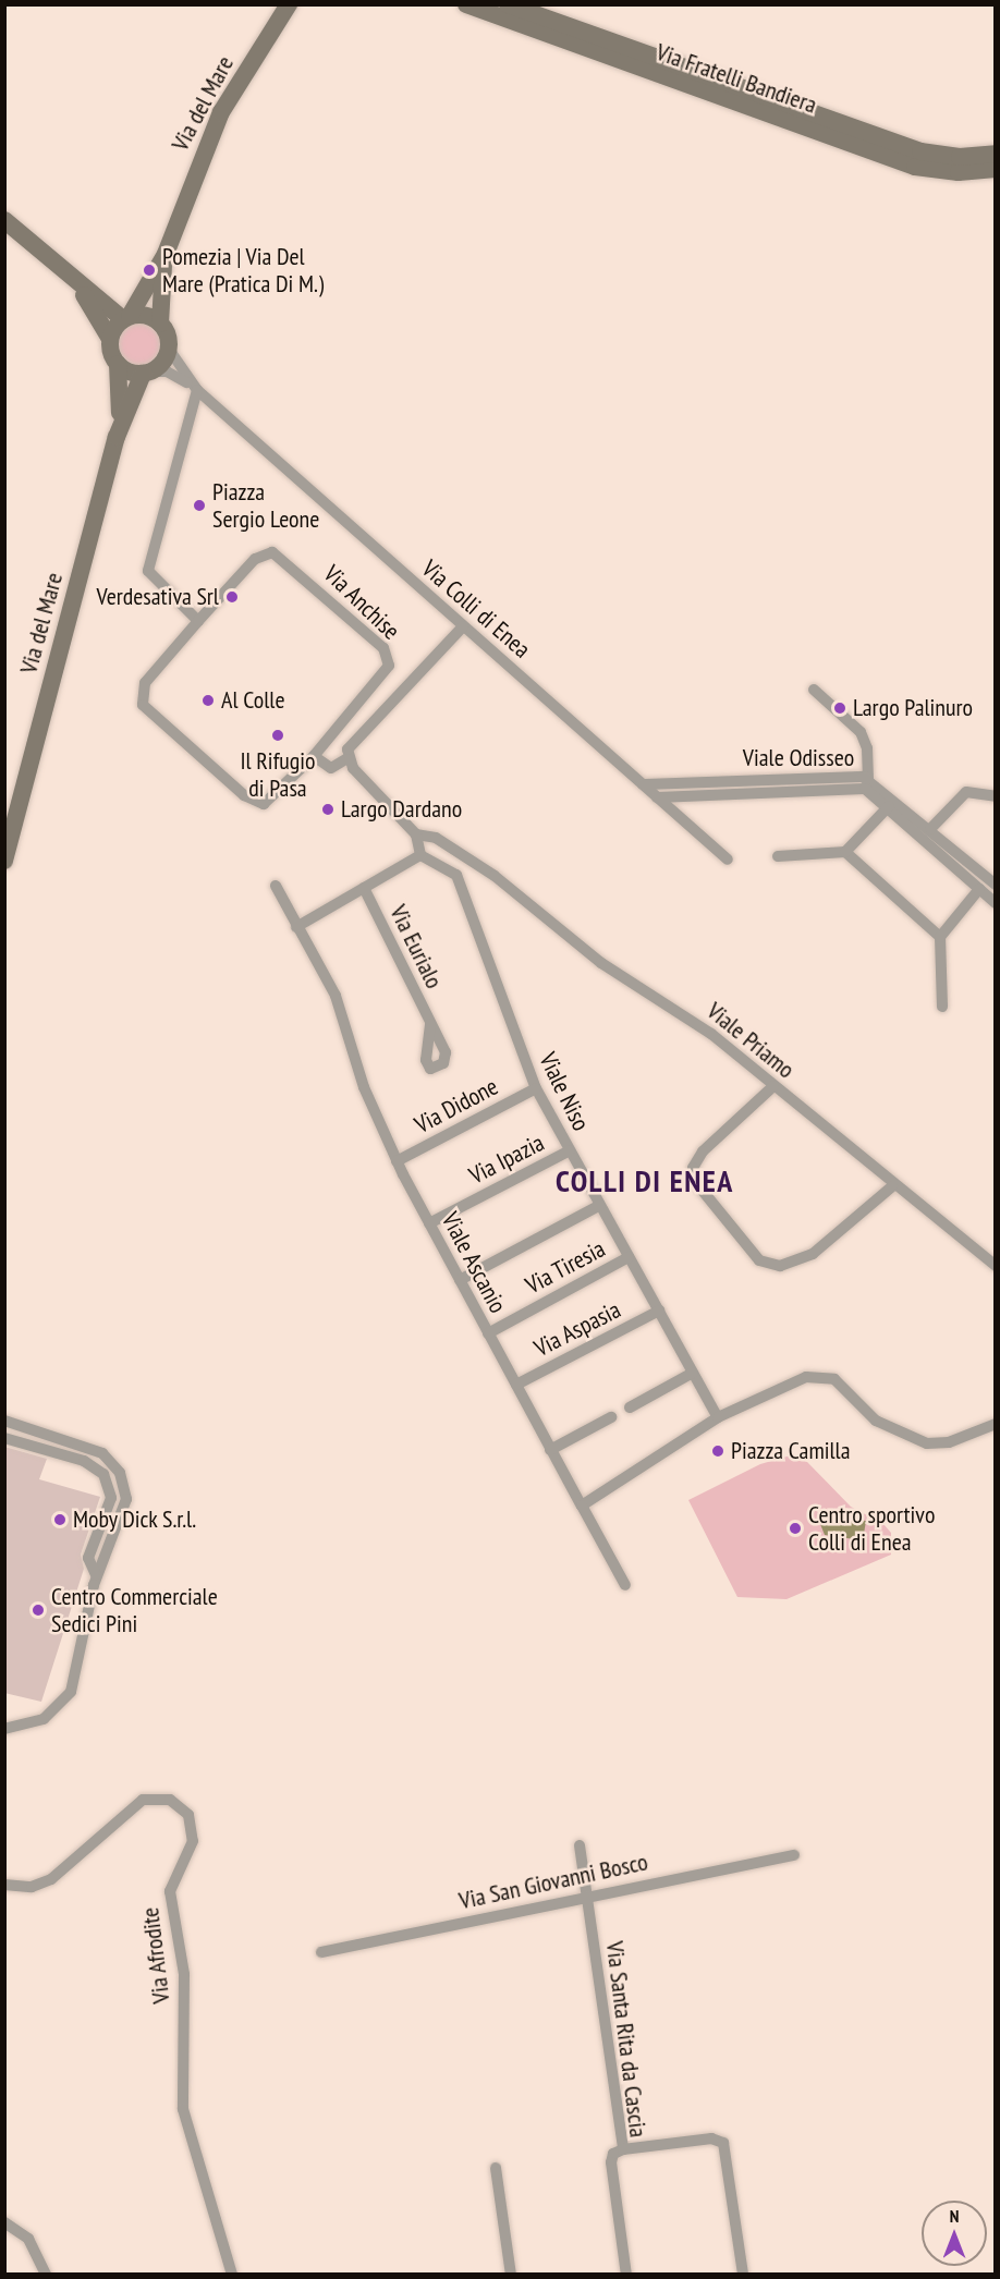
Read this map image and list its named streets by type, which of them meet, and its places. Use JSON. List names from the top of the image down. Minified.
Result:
{"streets":{"street":["Via Fratelli Bandiera","Via del Mare","Via Anchise","Via Colli di Enea","Viale Odisseo","Via Eurialo","Viale Priamo","Viale Niso","Via Didone","Via Ipazia","Viale Ascanio","Via Tiresia","Via Aspasia","Via San Giovanni Bosco","Via Afrodite","Via Santa Rita da Cascia"]},"crossings":[["Via del Mare","Via Colli di Enea"],["Via Colli di Enea","Viale Odisseo"],["Viale Niso","Via Didone"],["Viale Niso","Via Ipazia"],["Viale Niso","Via Tiresia"],["Viale Niso","Via Aspasia"],["Via Didone","Viale Ascanio"],["Via Ipazia","Viale Ascanio"],["Viale Ascanio","Via Tiresia"],["Viale Ascanio","Via Aspasia"],["Via San Giovanni Bosco","Via Santa Rita da Cascia"]],"districts":["COLLI DI ENEA"],"places":["Pomezia | Via Del Mare (Pratica Di M.)","Piazza Sergio Leone","Verdesativa Srl","Al Colle","Largo Palinuro","Il Rifugio di Pasa","Largo Dardano","Piazza Camilla","Moby Dick S.r.l.","Centro sportivo Colli di Enea","Centro Commerciale Sedici Pini"],"north":"top"}
